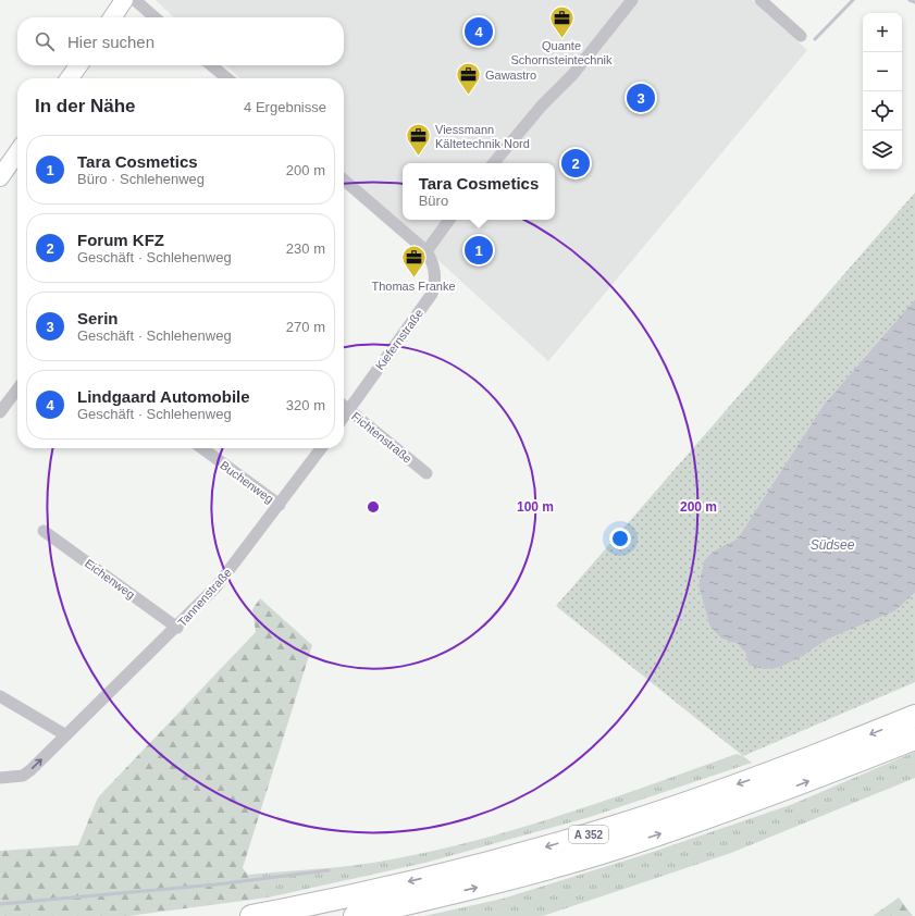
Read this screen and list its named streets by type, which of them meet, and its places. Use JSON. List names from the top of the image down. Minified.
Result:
{"streets":{"highway":["A 352"],"street":["Kiefernstraße","Fichtenstraße","Buchenweg","Eichenweg","Tannenstraße"]},"crossings":[["Kiefernstraße","Fichtenstraße"],["Buchenweg","Tannenstraße"],["Eichenweg","Tannenstraße"]],"water":["Südsee"],"places":{"office":["Quante Schornsteintechnik","Gawastro","Viessmann Kältetechnik Nord","Thomas Franke"]},"page":{"map_buttons":["+","−"],"pins":["4","3","2","1"],"search":"Hier suchen","heading":["In der Nähe","4 Ergebnisse"],"list":[{"mark":"1","name":"Tara Cosmetics","note":"Büro · Schlehenweg","value":"200 m"},{"mark":"2","name":"Forum KFZ","note":"Geschäft · Schlehenweg","value":"230 m"},{"mark":"3","name":"Serin","note":"Geschäft · Schlehenweg","value":"270 m"},{"mark":"4","name":"Lindgaard Automobile","note":"Geschäft · Schlehenweg","value":"320 m"}],"popup":["Tara Cosmetics","Büro"]},"rings":["100 m","200 m"]}
